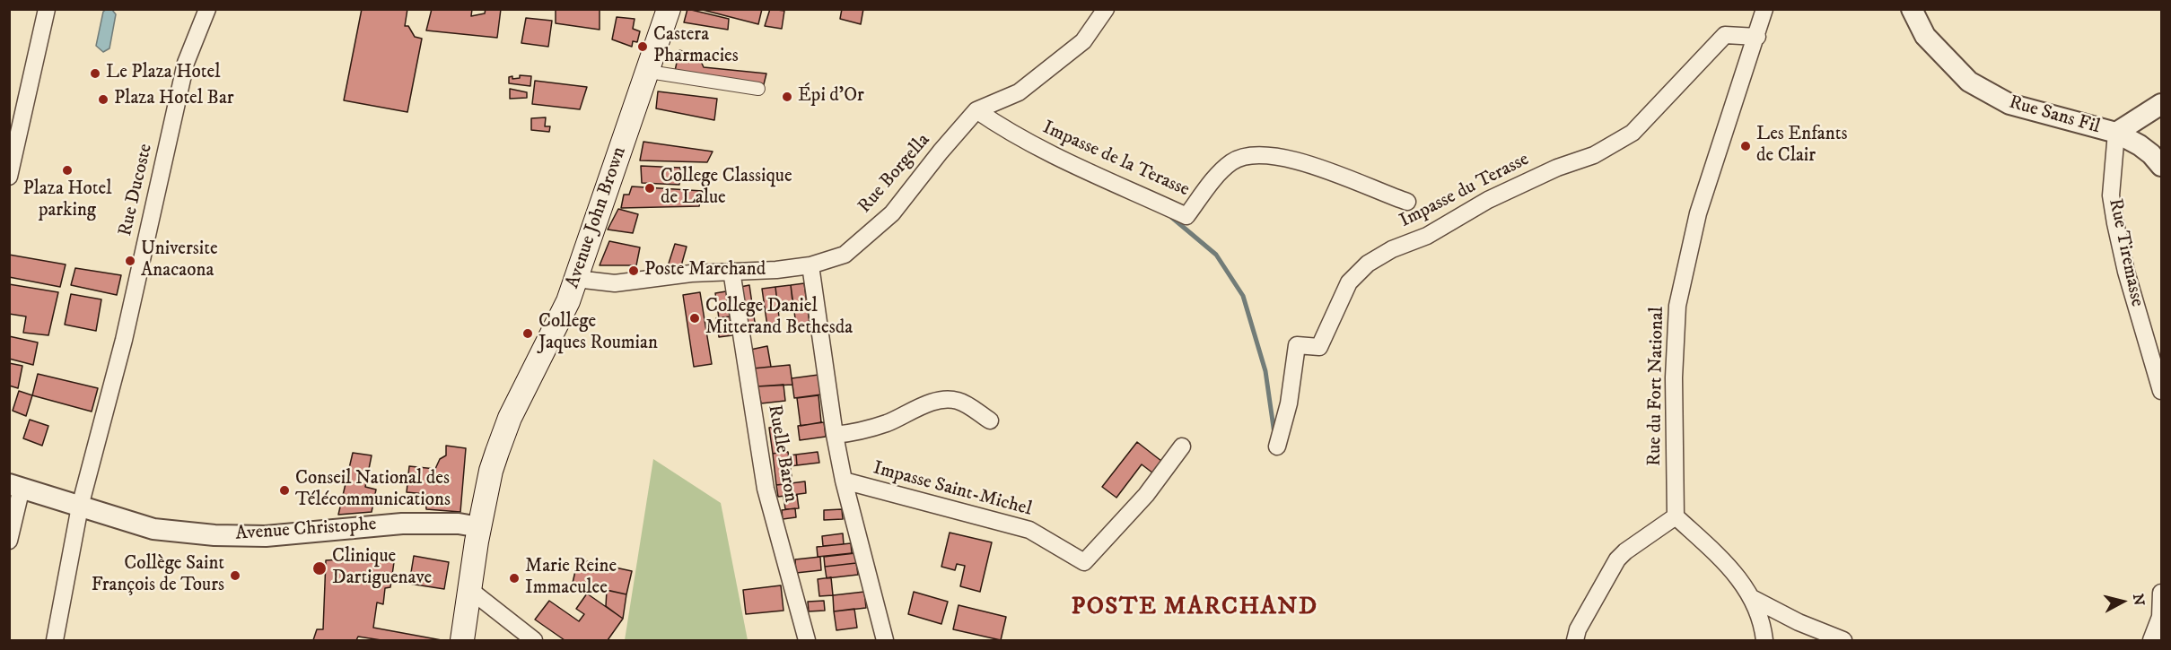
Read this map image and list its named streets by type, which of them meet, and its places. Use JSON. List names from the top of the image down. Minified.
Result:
{"streets":{"main road":["Avenue John Brown"],"street":["Rue Sans Fil","Impasse de la Terasse","Rue Borgella","Rue Ducoste","Impasse du Terasse","Rue Tiremasse","Rue du Fort National","Ruelle Baron","Impasse Saint-Michel","Avenue Christophe"]},"crossings":[["Rue Sans Fil","Rue Tiremasse"],["Impasse de la Terasse","Rue Borgella"],["Rue Borgella","Avenue John Brown"],["Rue Borgella","Ruelle Baron"],["Rue Ducoste","Avenue Christophe"],["Impasse du Terasse","Rue du Fort National"],["Avenue John Brown","Avenue Christophe"]],"districts":["POSTE MARCHAND"],"places":["Castera Pharmacies","Le Plaza Hotel","Épi d’Or","Plaza Hotel Bar","Les Enfants de Clair","Plaza Hotel parking","College Classique de Lalue","Universite Anacaona","Poste Marchand","College Daniel Mitterand Bethesda","College Jaques Roumian","Conseil National des Télécommunications","Clinique Dartiguenave","Collège Saint François de Tours","Marie Reine Immaculee"],"north":"right"}
